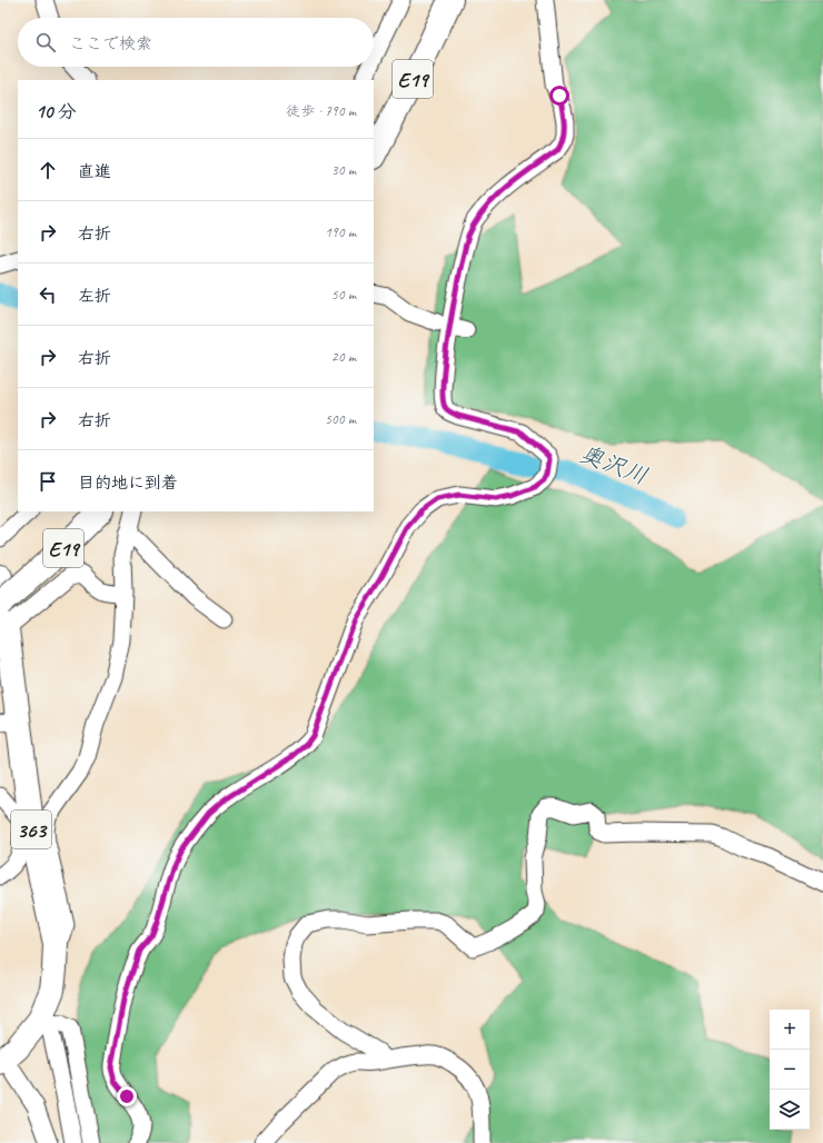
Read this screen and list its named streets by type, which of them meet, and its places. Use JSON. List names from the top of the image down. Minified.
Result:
{"streets":{"highway":["E19","363"]},"crossings":[["E19","363"]],"water":["奥沢川"],"page":{"search":"ここで検索","heading":["10 分","徒歩 · 790 m"],"list":[["直進","30 m"],["右折","190 m"],["左折","50 m"],["右折","20 m"],["右折","500 m"],"目的地に到着"],"map_buttons":["+","−"]}}
